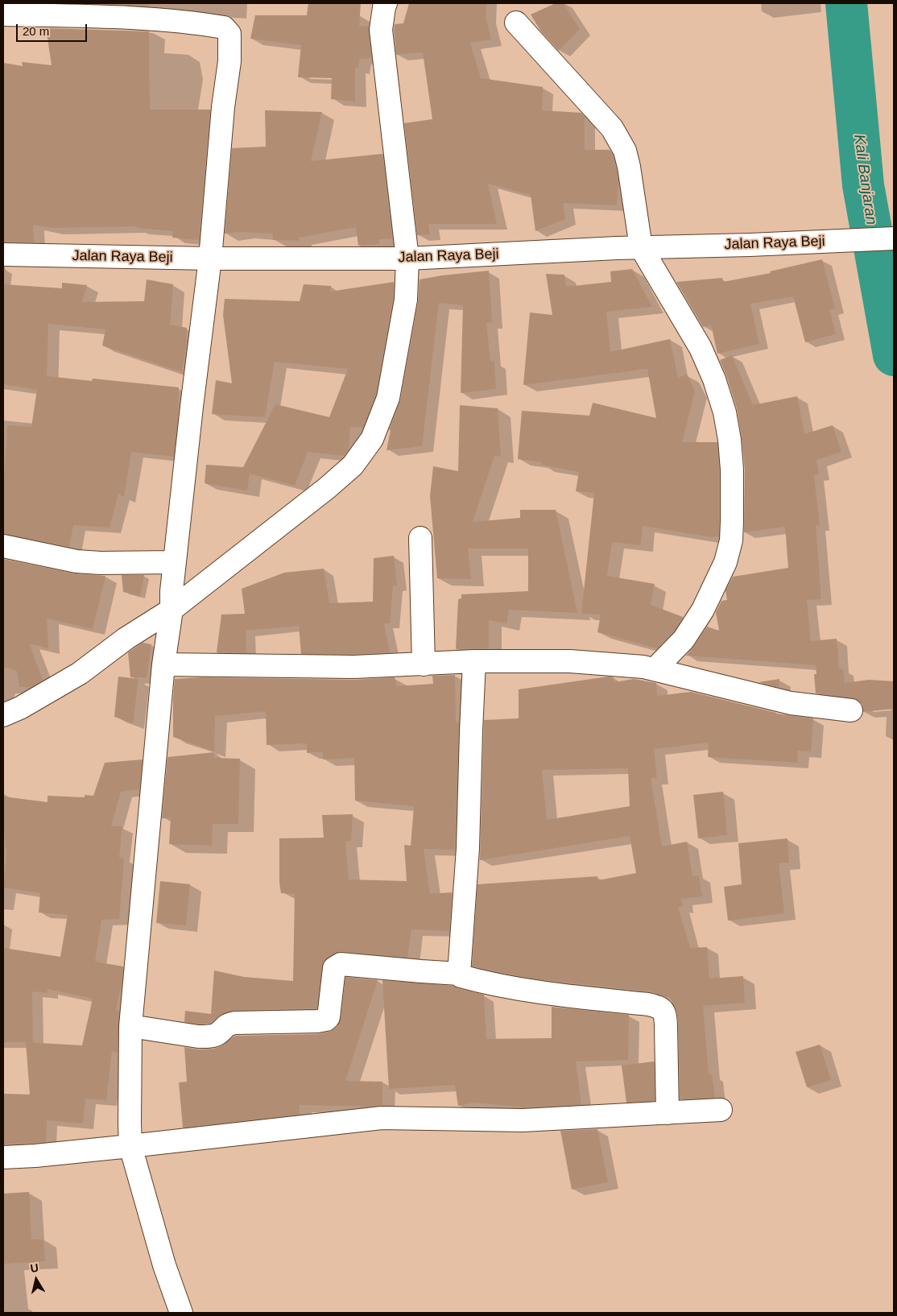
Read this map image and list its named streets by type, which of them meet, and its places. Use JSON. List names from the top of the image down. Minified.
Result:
{"streets":{"street":["Jalan Raya Beji"]},"water":["Kali Banjaran"],"scale_bar":"20 m","north":"top"}
